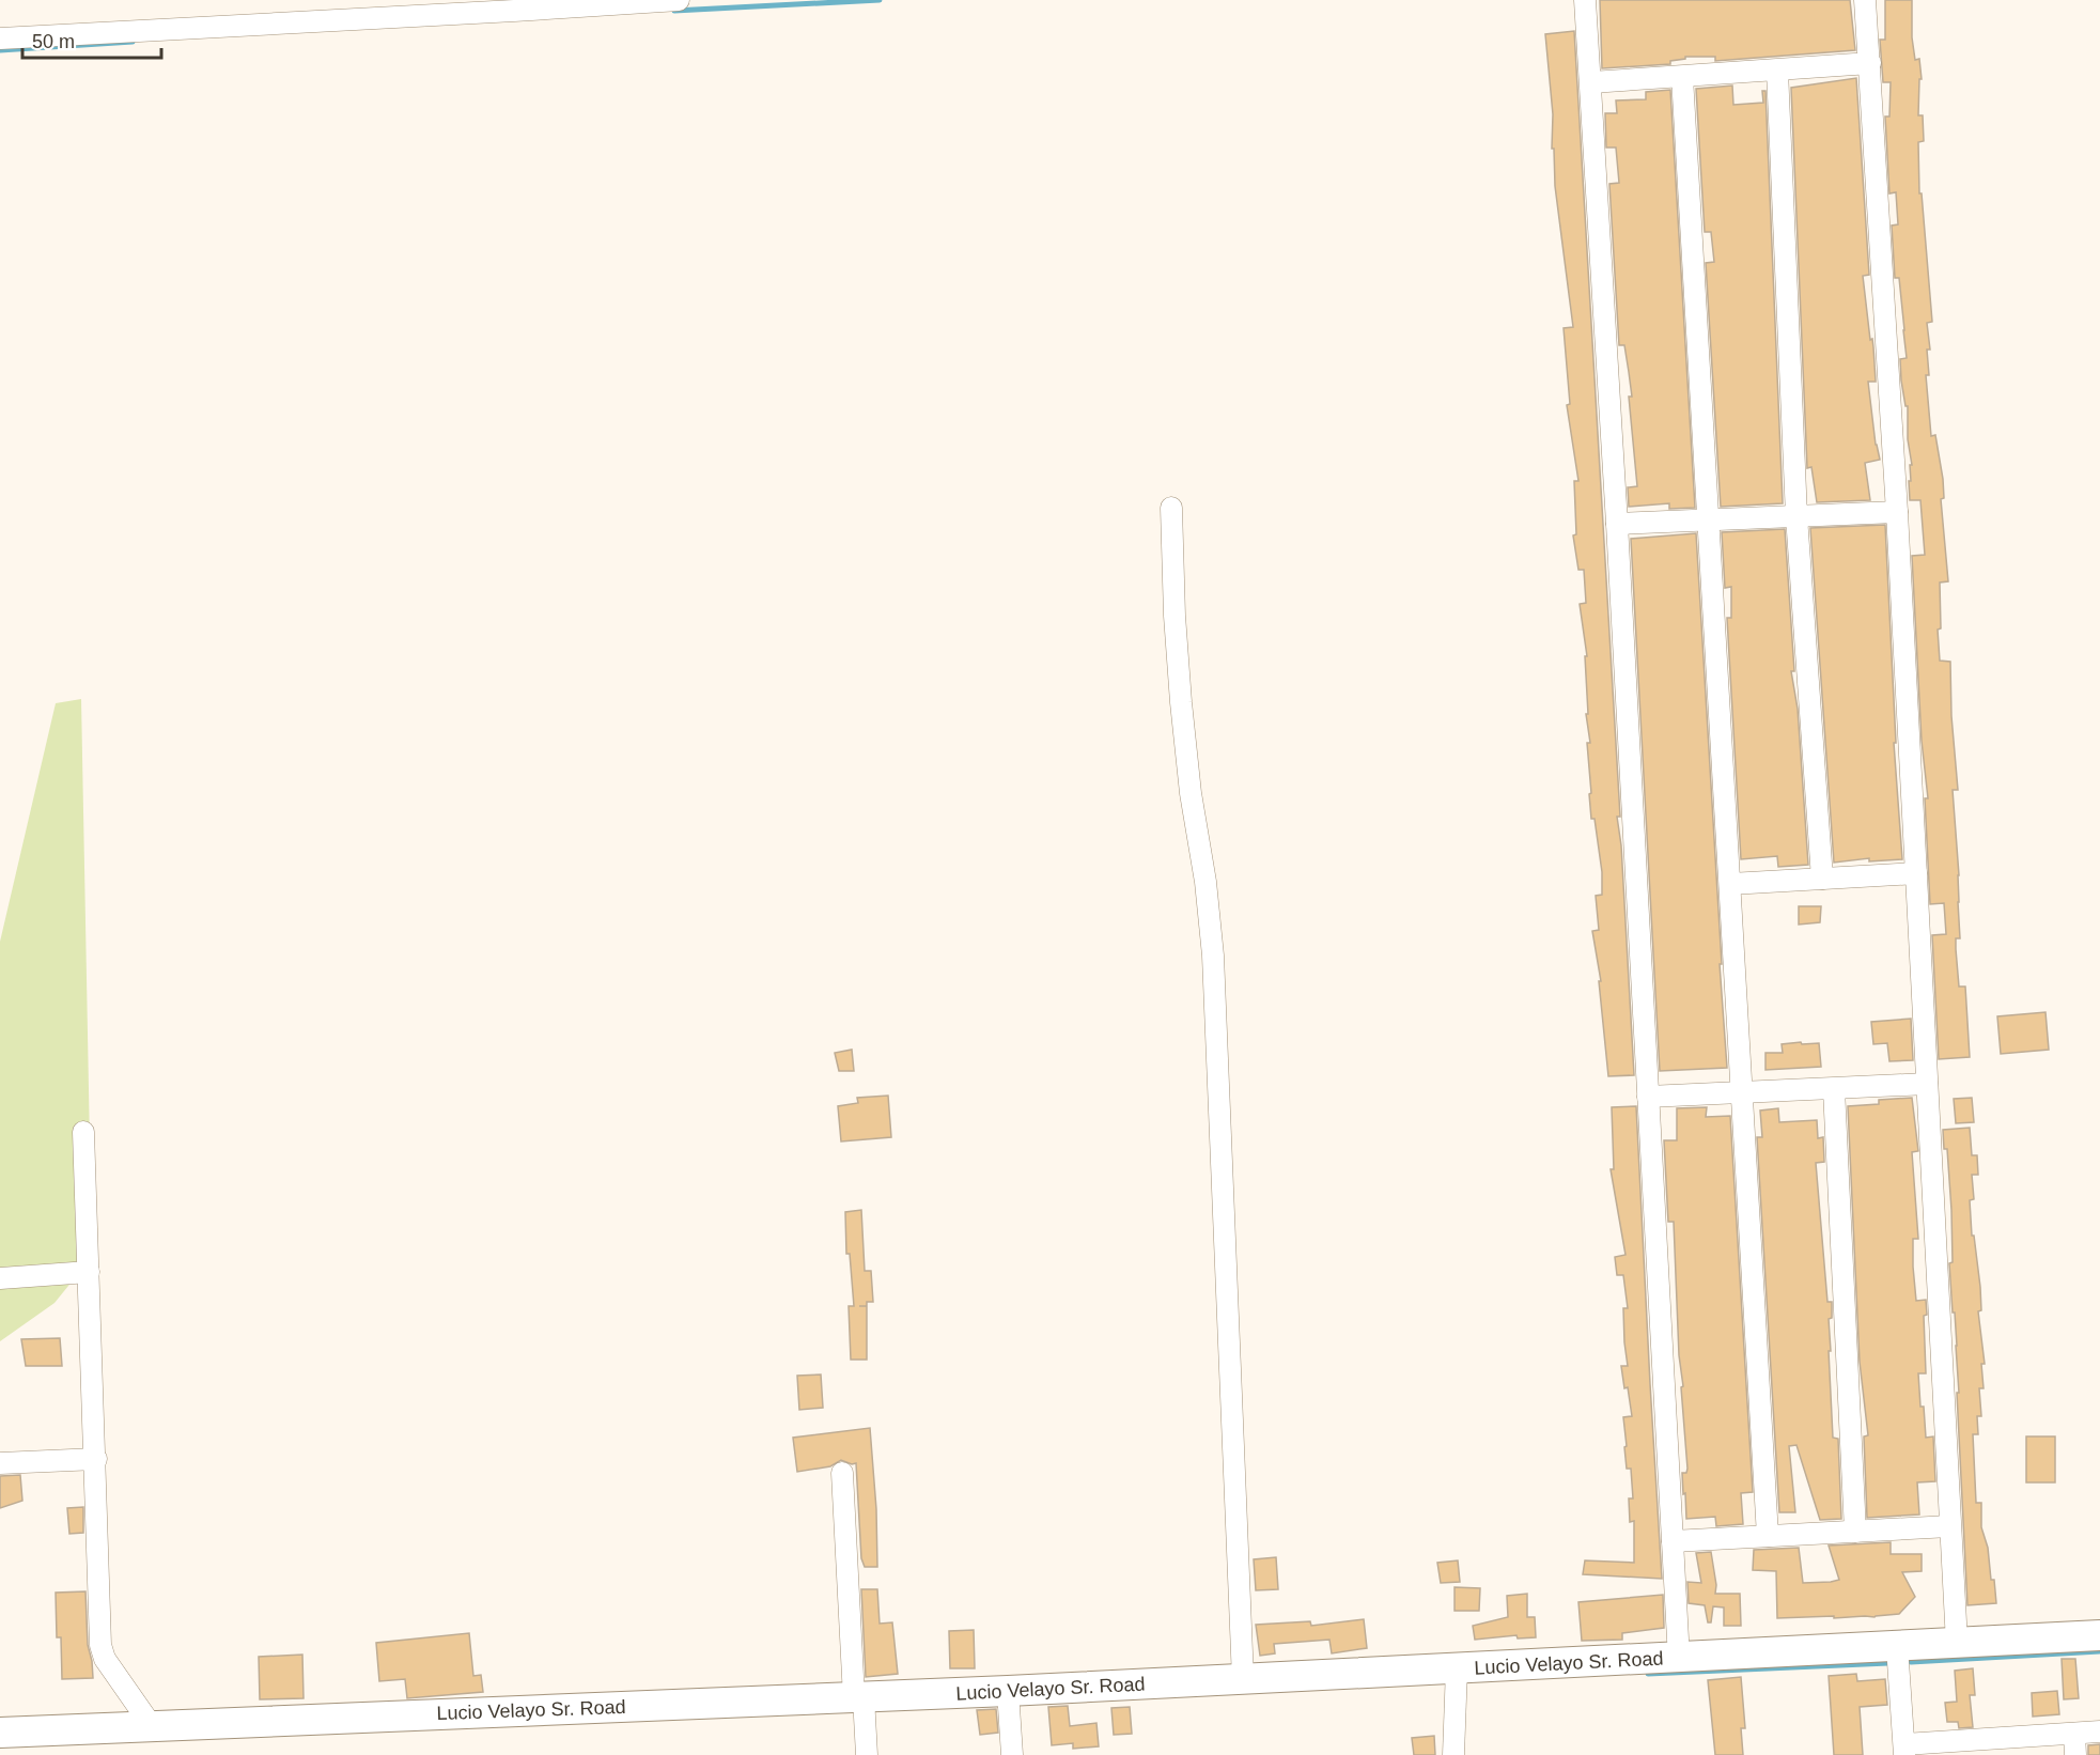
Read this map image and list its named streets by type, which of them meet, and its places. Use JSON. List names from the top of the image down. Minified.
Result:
{"streets":{"main road":["Lucio Velayo Sr. Road"]},"scale_bar":"50 m"}
